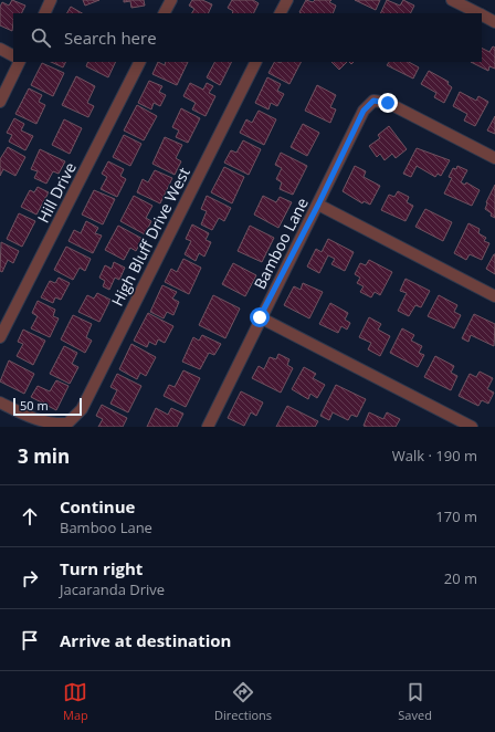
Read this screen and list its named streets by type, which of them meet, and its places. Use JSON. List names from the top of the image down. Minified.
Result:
{"streets":{"street":["Hill Drive","High Bluff Drive West","Bamboo Lane"]},"scale_bar":"50 m","page":{"search":"Search here","scale":"50 m","heading":["3 min","Walk · 190 m"],"list":[["Continue","Bamboo Lane","170 m"],["Turn right","Jacaranda Drive","20 m"],"Arrive at destination"],"nav":["Map","Directions","Saved"]}}
